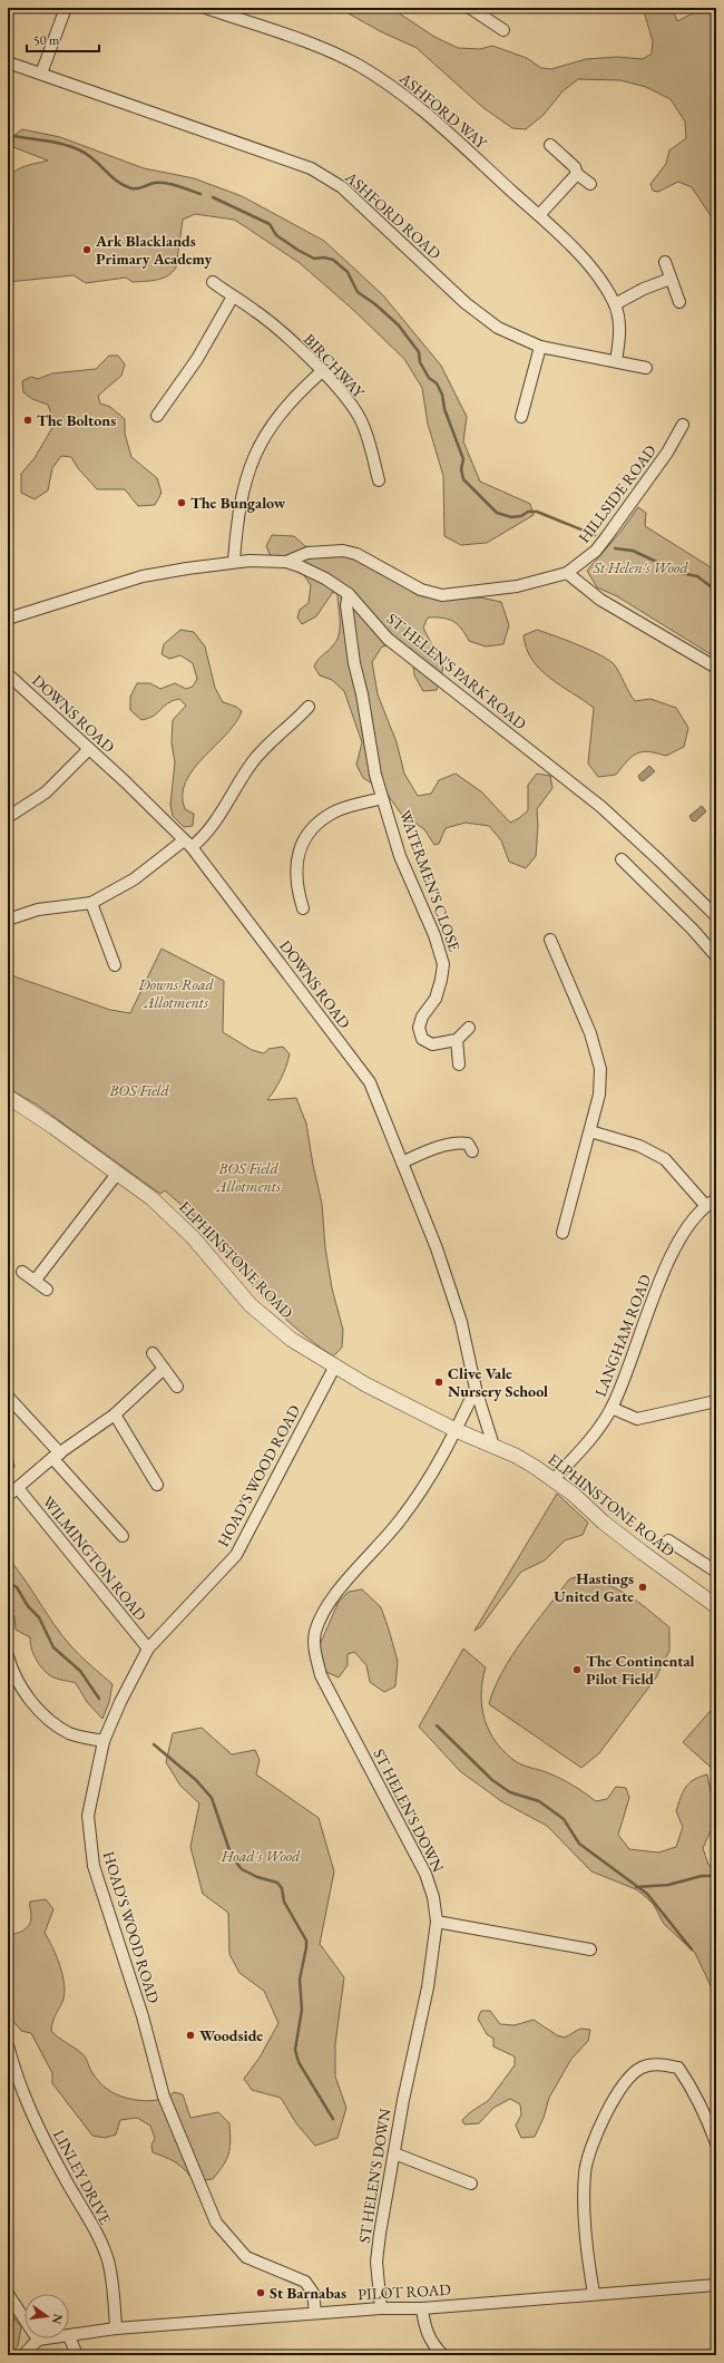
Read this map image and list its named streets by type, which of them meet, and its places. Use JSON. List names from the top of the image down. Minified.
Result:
{"streets":{"street":["ASHFORD WAY","ASHFORD ROAD","BIRCHWAY","HILLSIDE ROAD","ST HELEN'S PARK ROAD","DOWNS ROAD","WATERMEN'S CLOSE","ELPHINSTONE ROAD","LANGHAM ROAD","HOAD'S WOOD ROAD","WILMINGTON ROAD","ST HELEN'S DOWN","LINLEY DRIVE","PILOT ROAD"]},"crossings":[["ASHFORD WAY","ASHFORD ROAD"],["ST HELEN'S PARK ROAD","WATERMEN'S CLOSE"],["DOWNS ROAD","ELPHINSTONE ROAD"],["ELPHINSTONE ROAD","LANGHAM ROAD"],["ELPHINSTONE ROAD","HOAD'S WOOD ROAD"],["ELPHINSTONE ROAD","ST HELEN'S DOWN"],["HOAD'S WOOD ROAD","WILMINGTON ROAD"],["HOAD'S WOOD ROAD","PILOT ROAD"],["ST HELEN'S DOWN","PILOT ROAD"],["LINLEY DRIVE","PILOT ROAD"]],"parks":["St Helen's Wood","Downs Road Allotments","BOS Field","BOS Field Allotments","Hoad's Wood"],"places":["Ark Blacklands Primary Academy","The Boltons","The Bungalow","Clive Vale Nursery School","Hastings United Gate","The Continental Pilot Field","Woodside","St Barnabas"],"scale_bar":"50 m","north":"right"}
